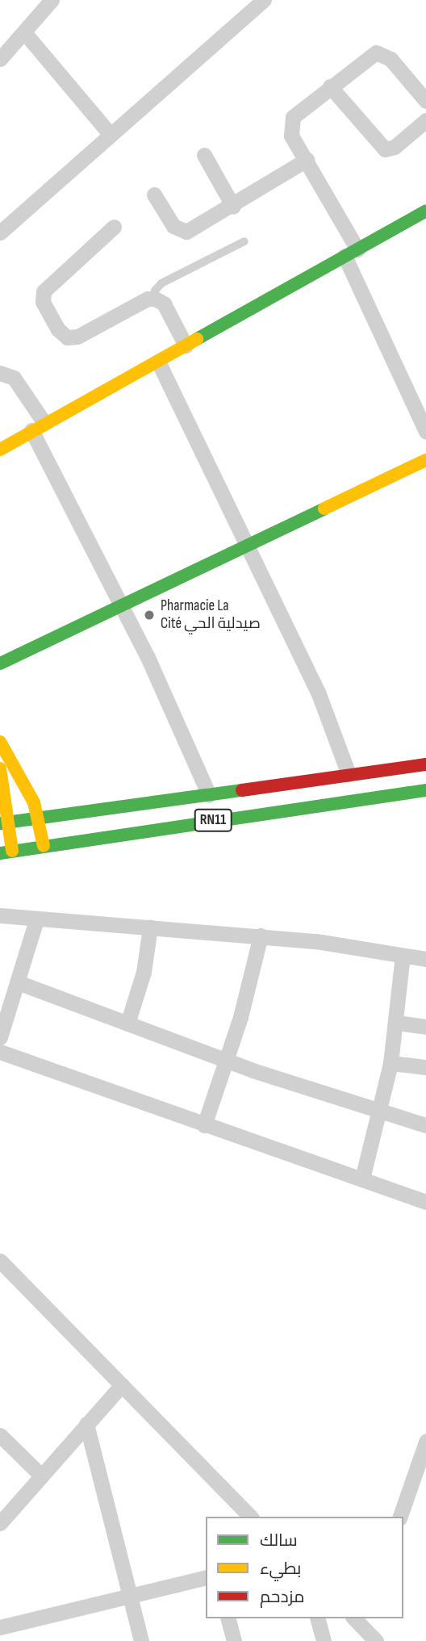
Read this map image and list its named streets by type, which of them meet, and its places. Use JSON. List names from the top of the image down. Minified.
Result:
{"streets":{"main road":["RN11"]},"places":["Pharmacie La Cité صيدلية الحي"],"legend":["سالك","بطيء","مزدحم"]}
